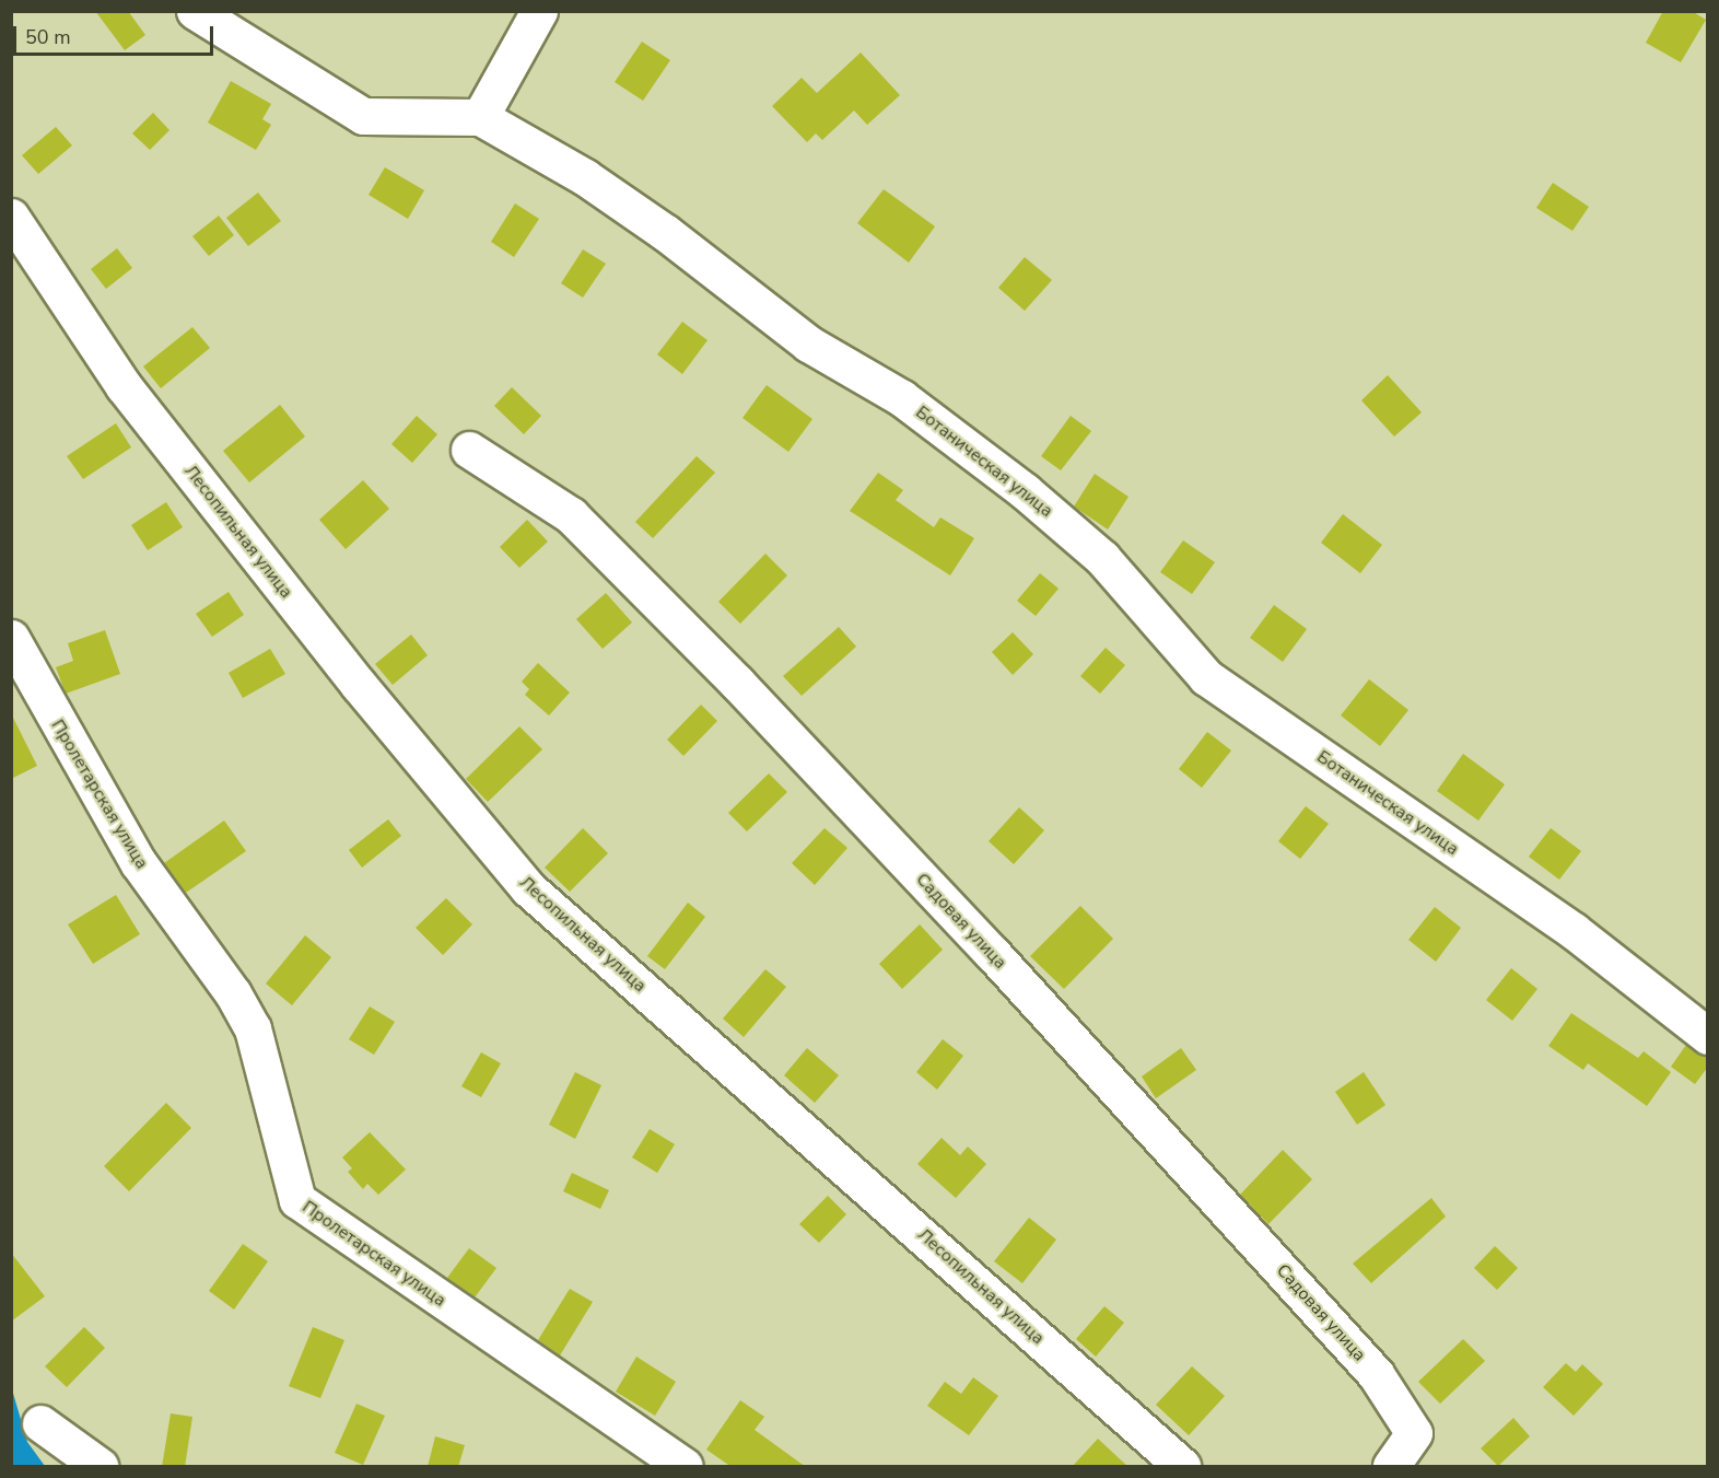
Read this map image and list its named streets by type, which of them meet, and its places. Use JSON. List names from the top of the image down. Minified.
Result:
{"streets":{"street":["Ботаническая улица","Лесопильная улица","Пролетарская улица","Садовая улица"]},"scale_bar":"50 m"}
